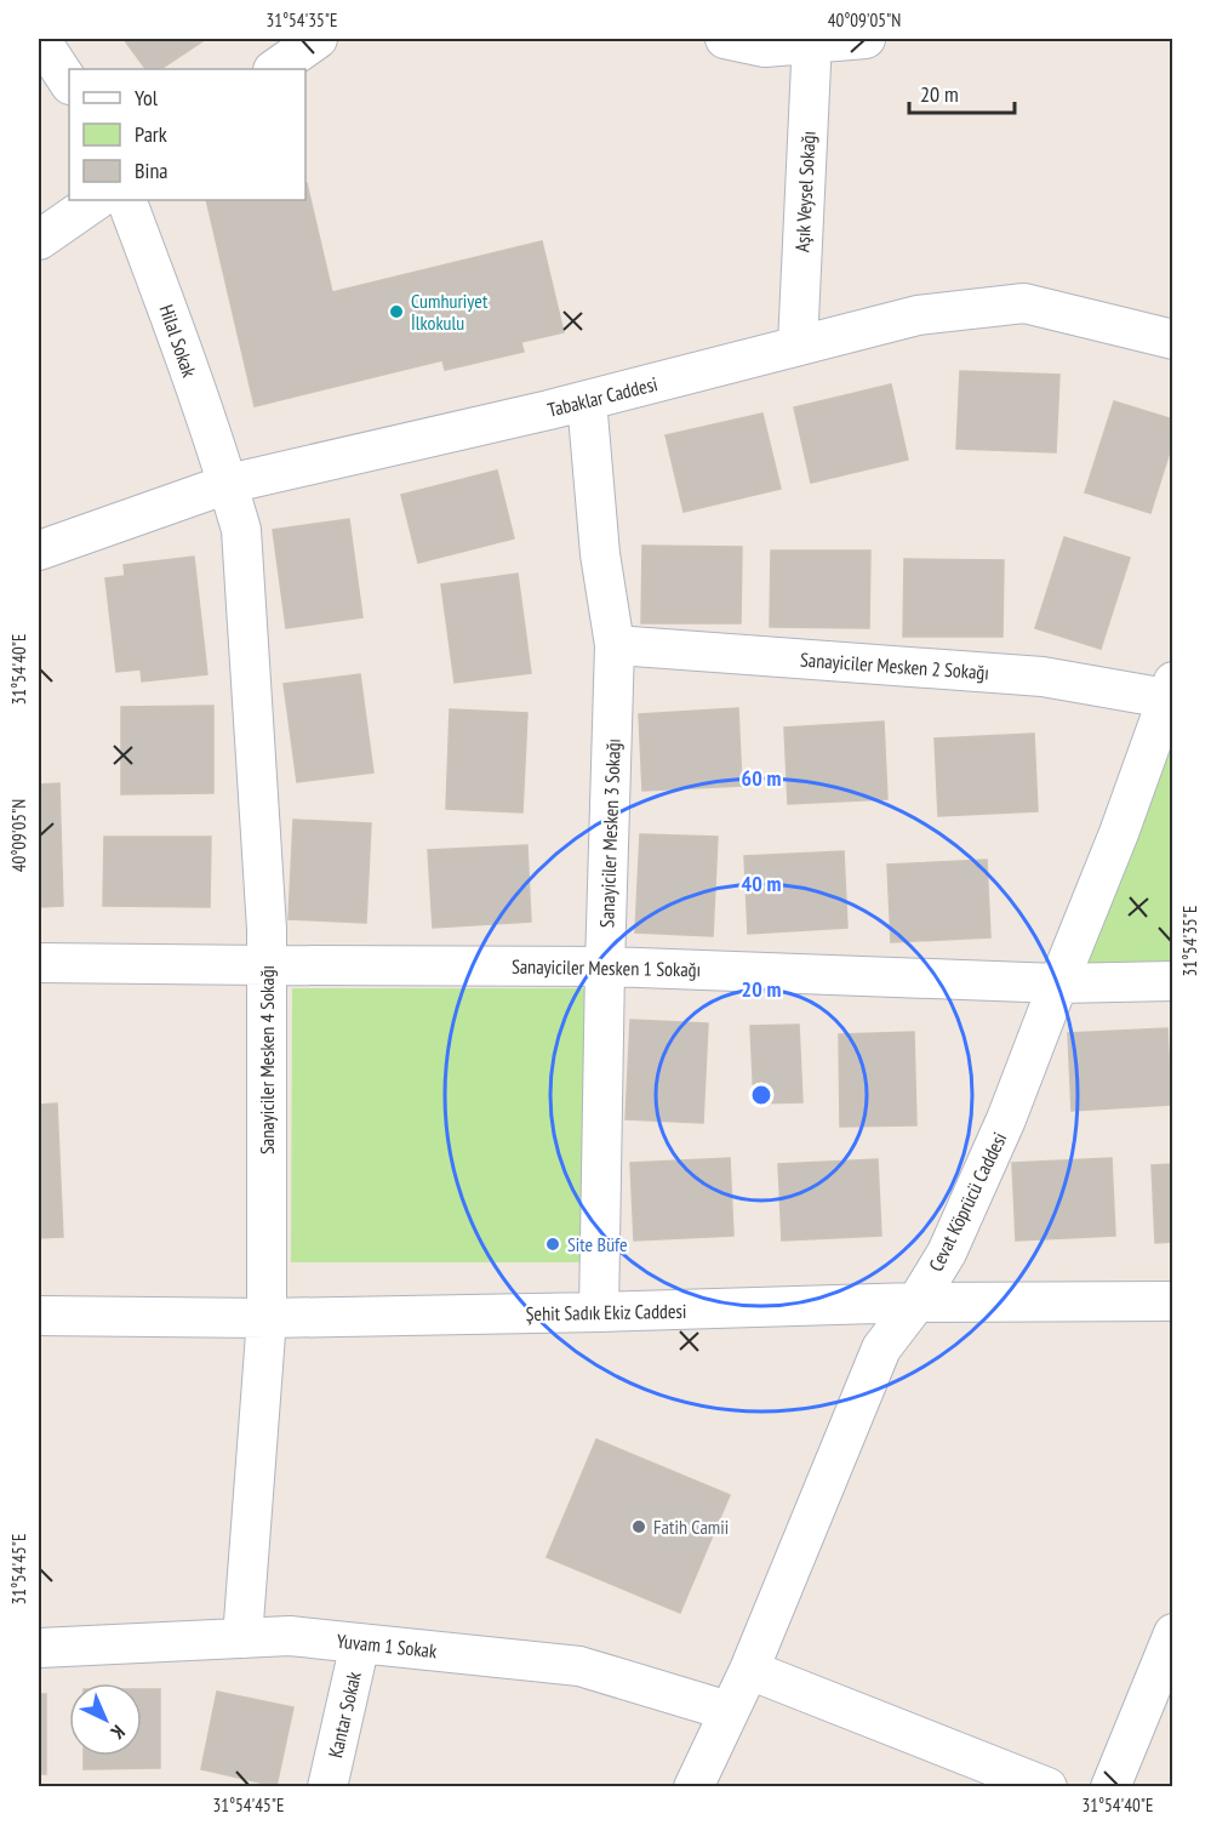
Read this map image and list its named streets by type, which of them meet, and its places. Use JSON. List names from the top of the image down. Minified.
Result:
{"streets":{"street":["Aşık Veysel Sokağı","Hilal Sokak","Tabaklar Caddesi","Sanayiciler Mesken 2 Sokağı","Sanayiciler Mesken 3 Sokağı","Sanayiciler Mesken 1 Sokağı","Sanayiciler Mesken 4 Sokağı","Cevat Köprücü Caddesi","Şehit Sadık Ekiz Caddesi","Yuvam 1 Sokak","Kantar Sokak"]},"crossings":[["Aşık Veysel Sokağı","Tabaklar Caddesi"],["Hilal Sokak","Tabaklar Caddesi"],["Hilal Sokak","Sanayiciler Mesken 4 Sokağı"],["Tabaklar Caddesi","Sanayiciler Mesken 3 Sokağı"],["Tabaklar Caddesi","Sanayiciler Mesken 4 Sokağı"],["Sanayiciler Mesken 2 Sokağı","Sanayiciler Mesken 3 Sokağı"],["Sanayiciler Mesken 2 Sokağı","Cevat Köprücü Caddesi"],["Sanayiciler Mesken 3 Sokağı","Sanayiciler Mesken 1 Sokağı"],["Sanayiciler Mesken 3 Sokağı","Şehit Sadık Ekiz Caddesi"],["Sanayiciler Mesken 1 Sokağı","Sanayiciler Mesken 4 Sokağı"],["Sanayiciler Mesken 1 Sokağı","Cevat Köprücü Caddesi"],["Sanayiciler Mesken 4 Sokağı","Şehit Sadık Ekiz Caddesi"],["Sanayiciler Mesken 4 Sokağı","Yuvam 1 Sokak"],["Cevat Köprücü Caddesi","Şehit Sadık Ekiz Caddesi"],["Cevat Köprücü Caddesi","Yuvam 1 Sokak"],["Yuvam 1 Sokak","Kantar Sokak"]],"places":["Cumhuriyet İlkokulu","Site Büfe","Fatih Camii"],"legend":["Yol","Park","Bina"],"scale_bar":"20 m","north":"bottom right","coordinates":["31°54'35\"E","40°09'05\"N","31°54'40\"E","31°54'45\"E"],"rings":["60 m","40 m","20 m"]}
